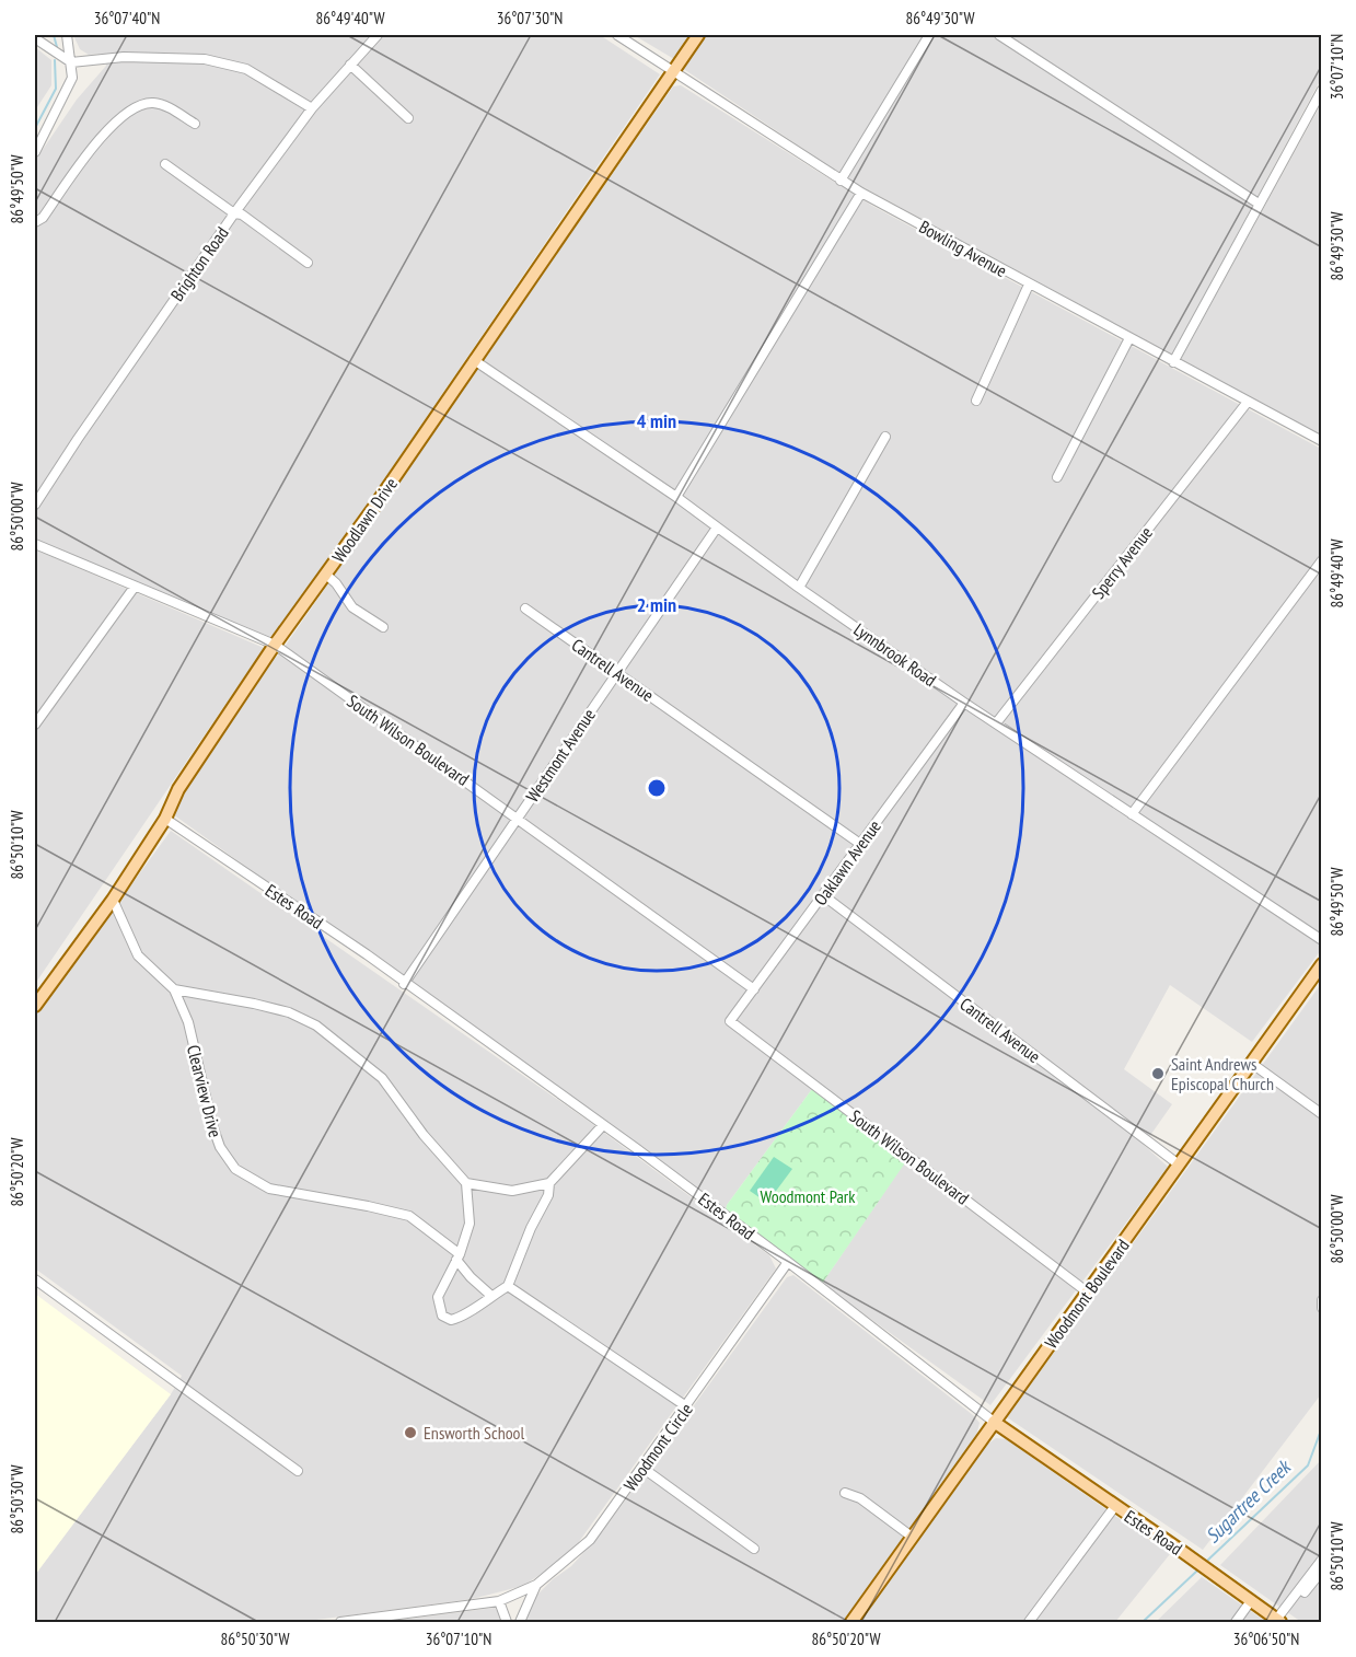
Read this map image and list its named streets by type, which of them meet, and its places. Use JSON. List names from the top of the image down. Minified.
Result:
{"streets":{"main road":["Woodlawn Drive","Estes Road","Woodmont Boulevard"],"street":["Bowling Avenue","Brighton Road","Sperry Avenue","Lynnbrook Road","Cantrell Avenue","South Wilson Boulevard","Westmont Avenue","Oaklawn Avenue","Clearview Drive","Woodmont Circle"]},"crossings":[["Bowling Avenue","Woodlawn Drive"],["Bowling Avenue","Sperry Avenue"],["Woodlawn Drive","Lynnbrook Road"],["Woodlawn Drive","South Wilson Boulevard"],["Woodlawn Drive","Estes Road"],["Woodlawn Drive","Clearview Drive"],["Sperry Avenue","Lynnbrook Road"],["Lynnbrook Road","Westmont Avenue"],["Lynnbrook Road","Oaklawn Avenue"],["Cantrell Avenue","Westmont Avenue"],["Cantrell Avenue","Oaklawn Avenue"],["Cantrell Avenue","Woodmont Boulevard"],["South Wilson Boulevard","Westmont Avenue"],["South Wilson Boulevard","Oaklawn Avenue"],["South Wilson Boulevard","Woodmont Boulevard"],["Westmont Avenue","Estes Road"],["Estes Road","Woodmont Boulevard"],["Estes Road","Woodmont Circle"]],"water":["Sugartree Creek"],"parks":["Woodmont Park"],"places":["Saint Andrews Episcopal Church","Ensworth School"],"coordinates":["36°07'40\"N","86°49'40\"W","36°07'30\"N","86°49'30\"W","36°07'10\"N","86°49'50\"W","86°50'00\"W","86°50'10\"W","86°50'20\"W","86°50'30\"W","36°06'50\"N"],"rings":["4 min","2 min"]}
